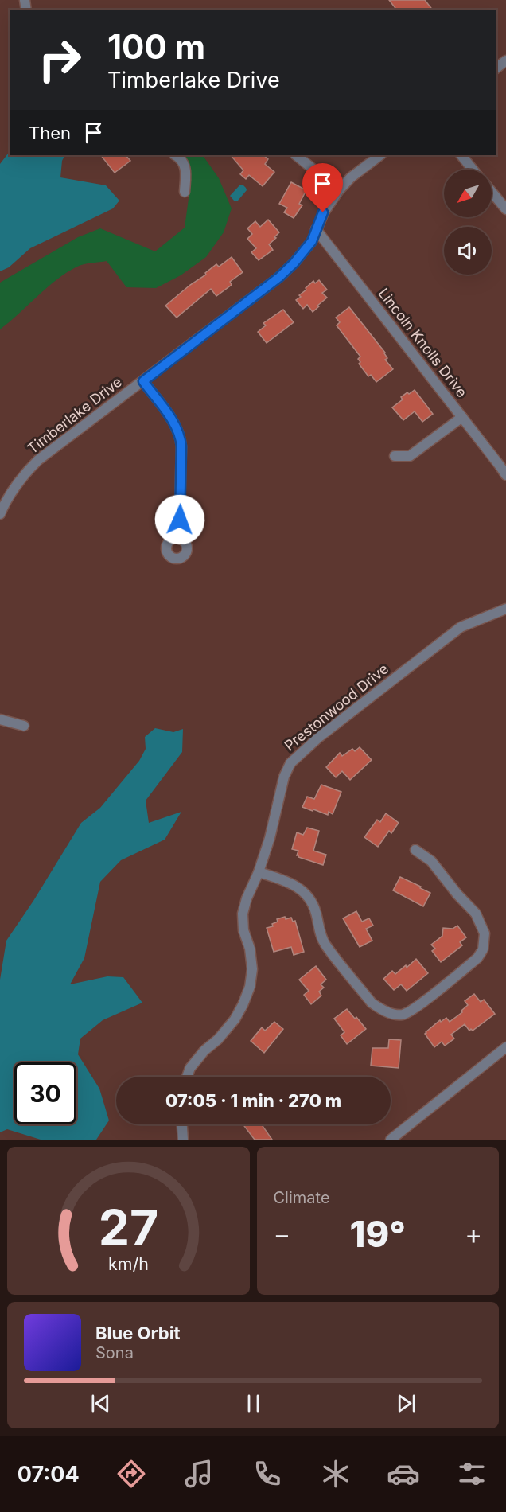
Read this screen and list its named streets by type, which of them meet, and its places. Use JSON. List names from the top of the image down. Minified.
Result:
{"streets":{"street":["Lincoln Knolls Drive","Timberlake Drive","Prestonwood Drive"]},"crossings":[["Lincoln Knolls Drive","Timberlake Drive"]],"north":"bottom left","page":{"turn":["100 m","Timberlake Drive"],"then":"Then","limit":"30","trip":"07:05 · 1 min · 270 m","tile":"Climate","heat":["−","19°","+"],"song":["Blue Orbit","Sona"],"tabs":"07:04","gauge":["27","km/h"]}}
